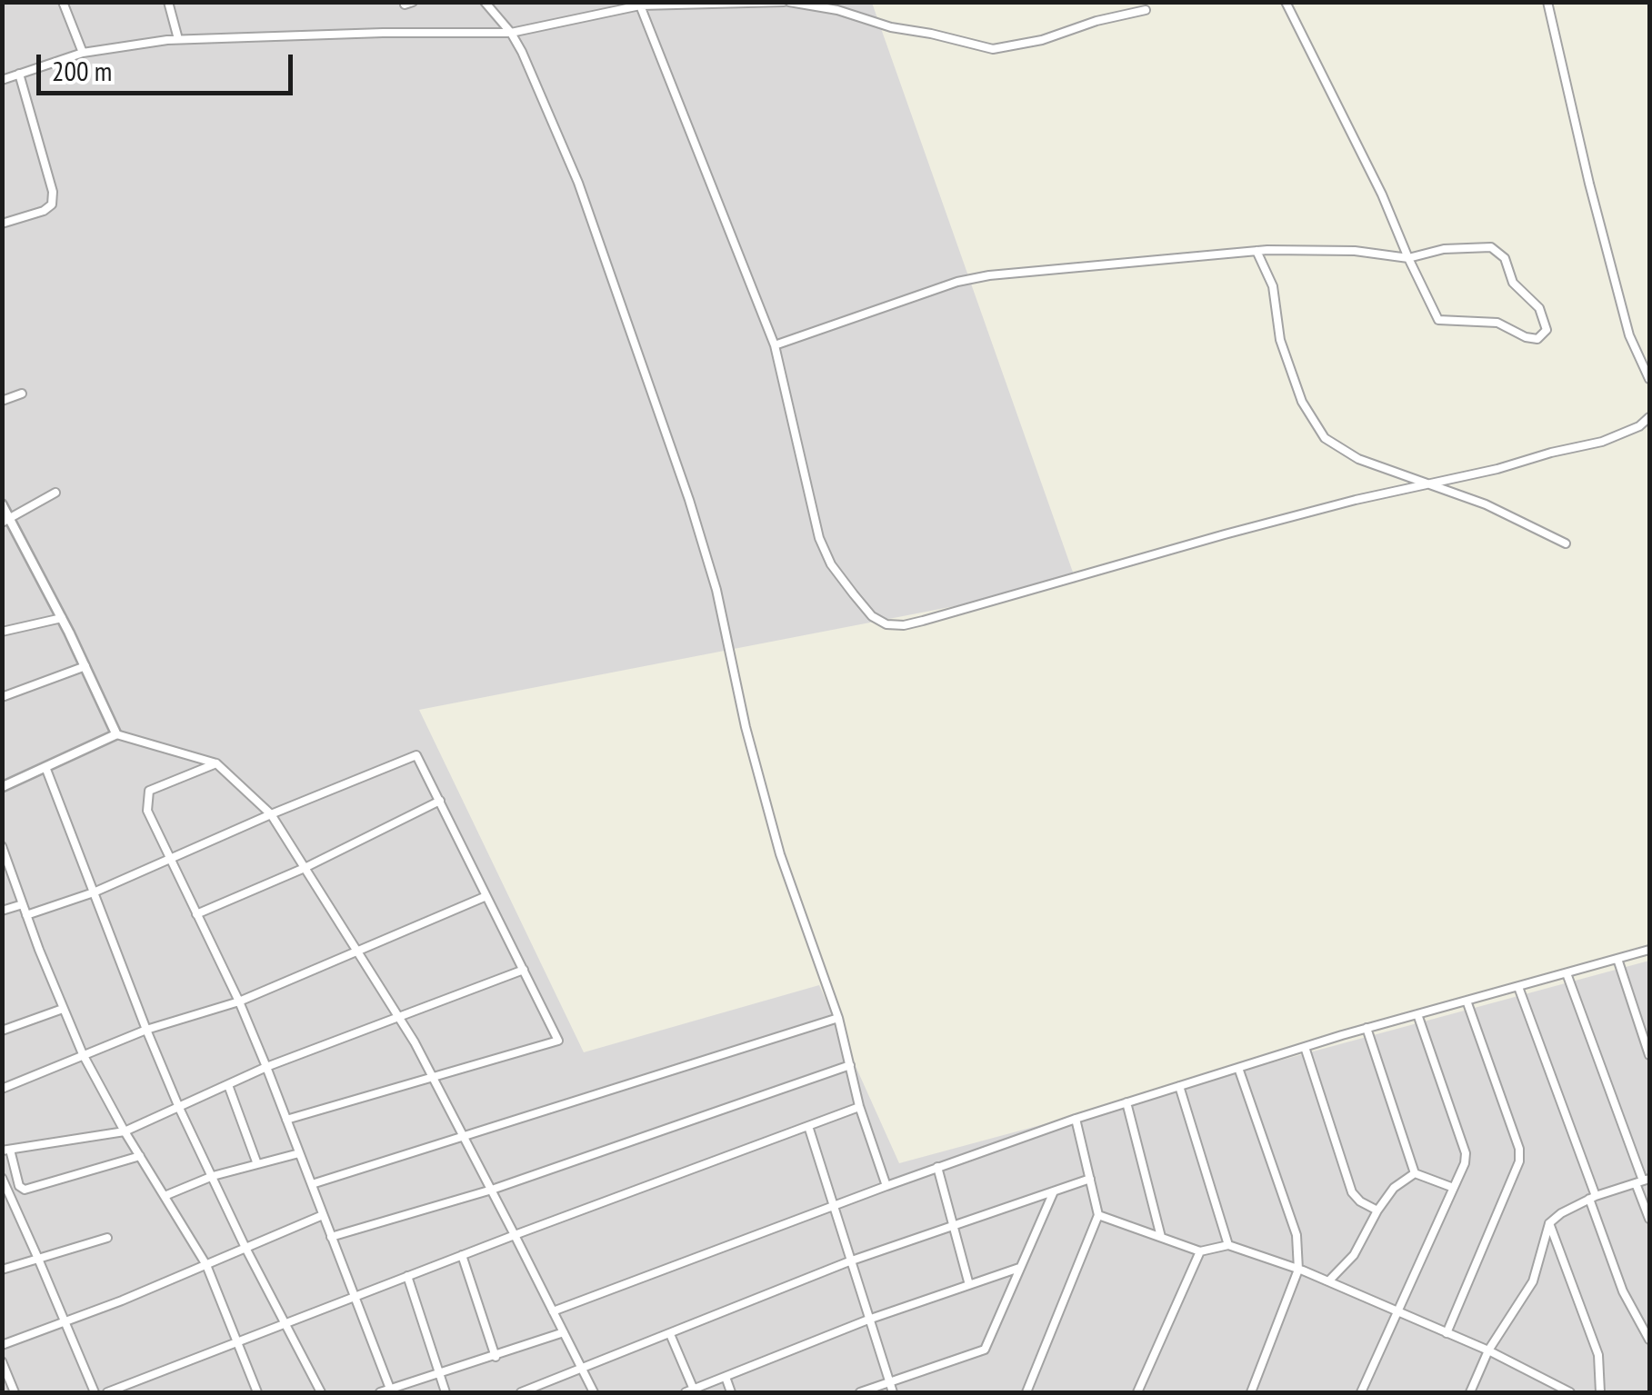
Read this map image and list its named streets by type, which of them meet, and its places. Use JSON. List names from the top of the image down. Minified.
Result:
{"scale_bar":"200 m"}
